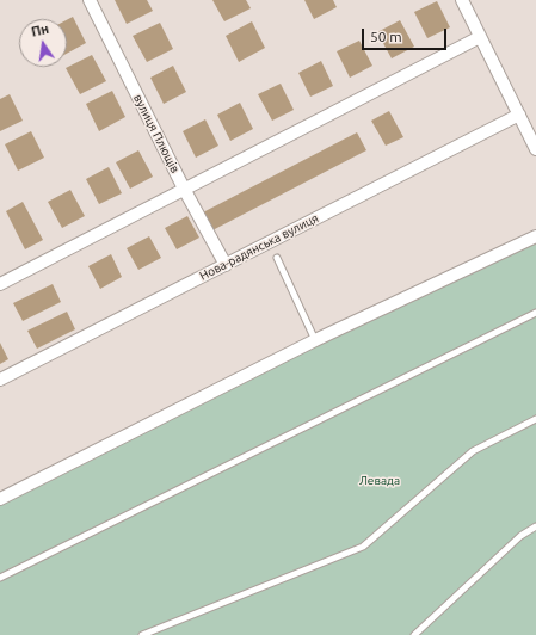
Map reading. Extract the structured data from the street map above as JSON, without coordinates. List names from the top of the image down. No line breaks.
{"streets":{"street":["вулиця Плющів","Нова-радянська вулиця"]},"crossings":[["вулиця Плющів","Нова-радянська вулиця"]],"parks":["Левада"],"scale_bar":"50 m","north":"top"}
